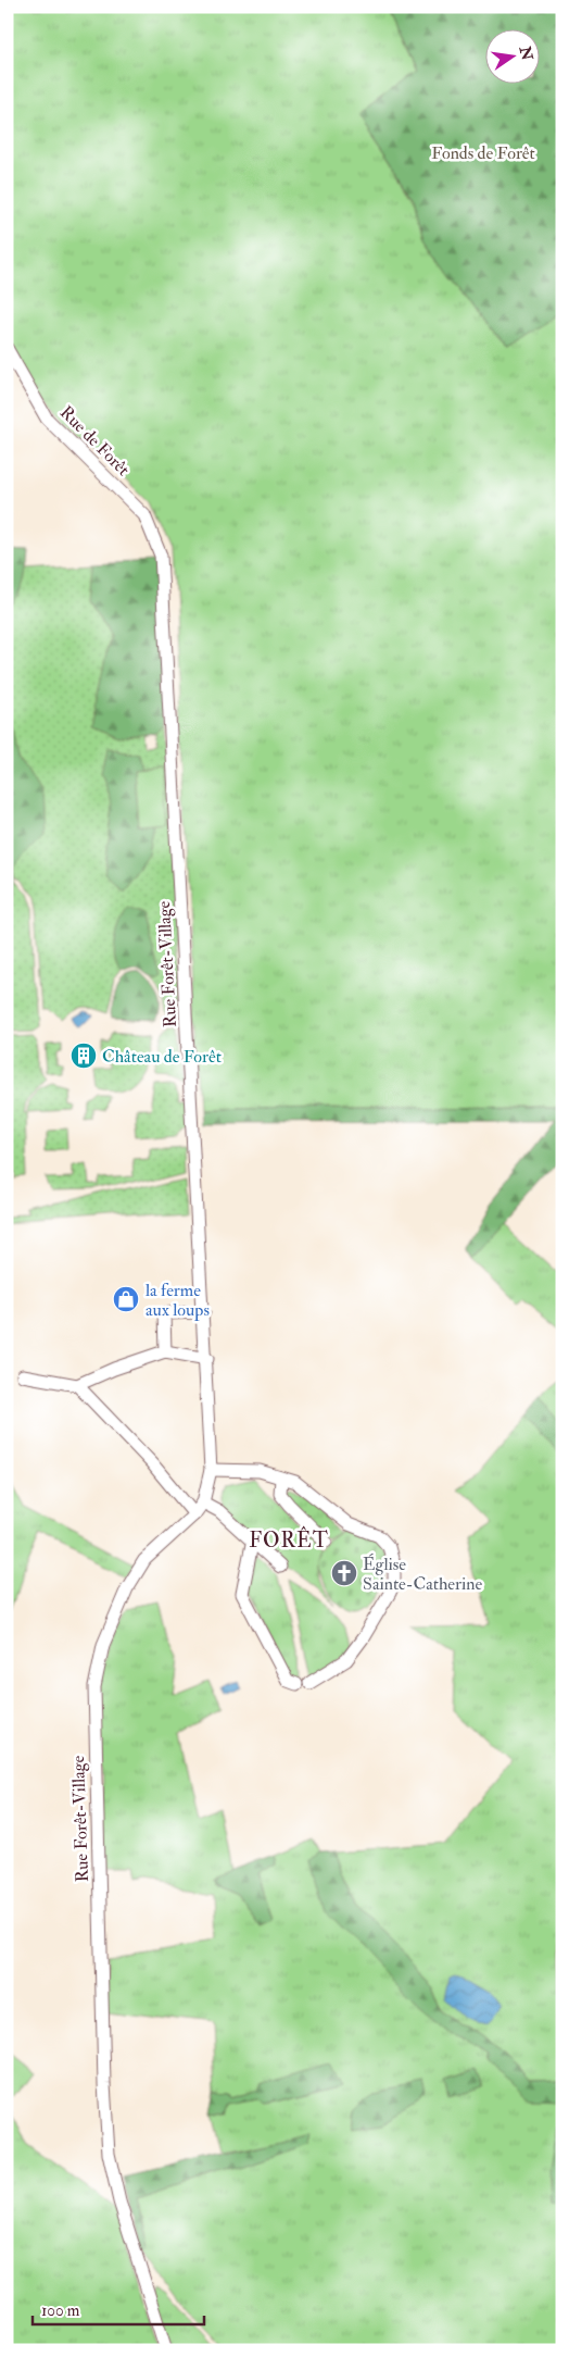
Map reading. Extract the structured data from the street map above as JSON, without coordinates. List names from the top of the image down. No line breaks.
{"streets":{"street":["Rue de Forêt","Rue Forêt-Village"]},"crossings":[["Rue de Forêt","Rue Forêt-Village"]],"districts":["FORÊT"],"parks":["Fonds de Forêt"],"places":{"building":["Château de Forêt"],"shop":["la ferme aux loups"],"church":["Église Sainte-Catherine"]},"scale_bar":"100 m","north":"right"}
